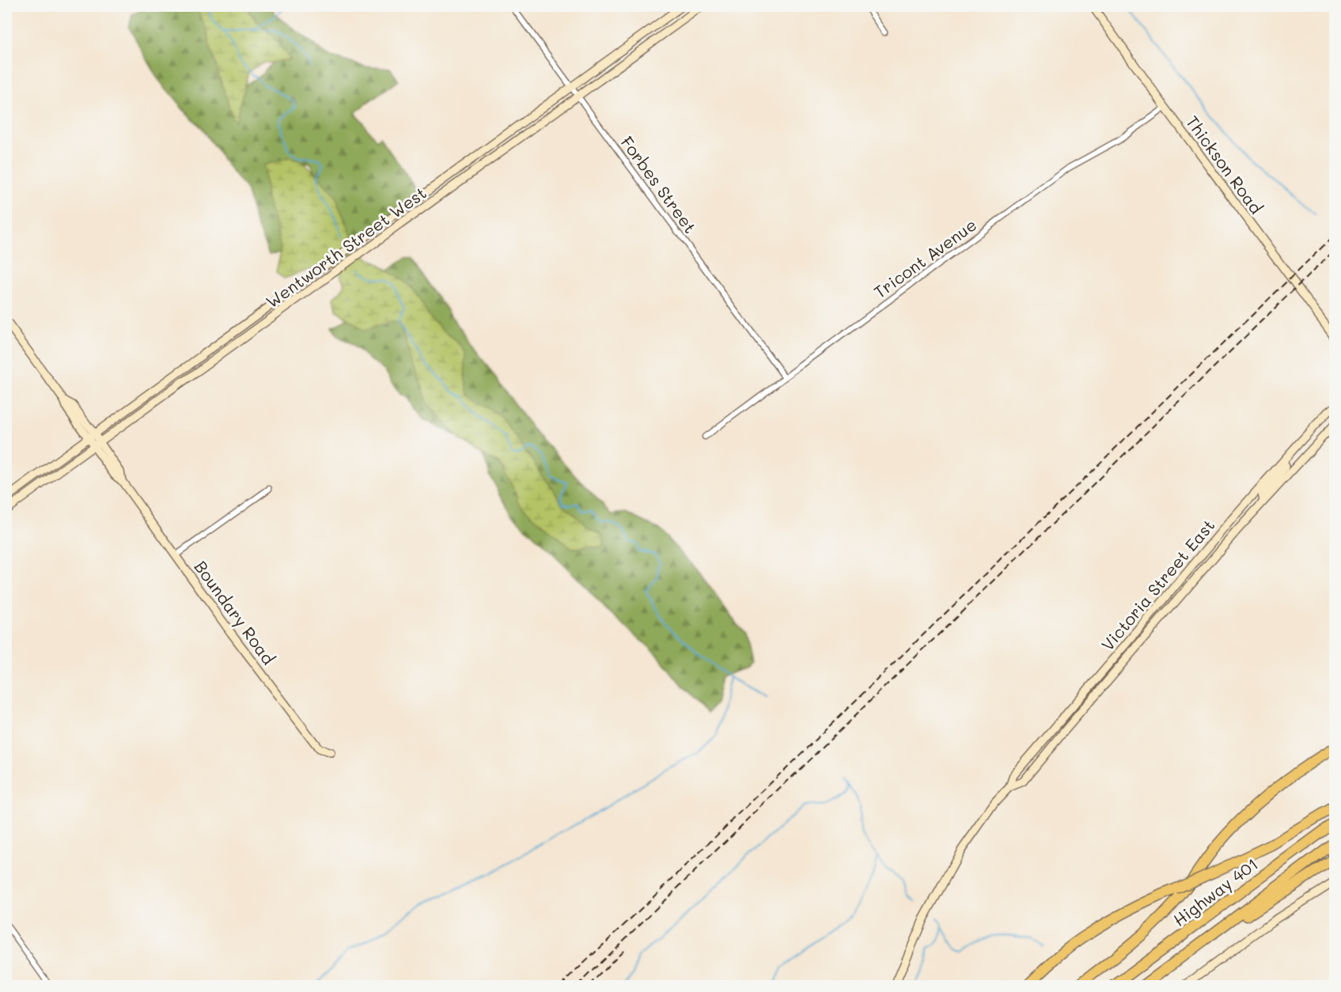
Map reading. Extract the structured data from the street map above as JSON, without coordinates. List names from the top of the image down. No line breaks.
{"streets":{"highway":["Highway 401"],"main road":["Thickson Road","Wentworth Street West","Victoria Street East","Boundary Road"],"street":["Forbes Street","Tricont Avenue"]},"crossings":[["Thickson Road","Tricont Avenue"],["Forbes Street","Wentworth Street West"],["Forbes Street","Tricont Avenue"],["Wentworth Street West","Boundary Road"]]}
